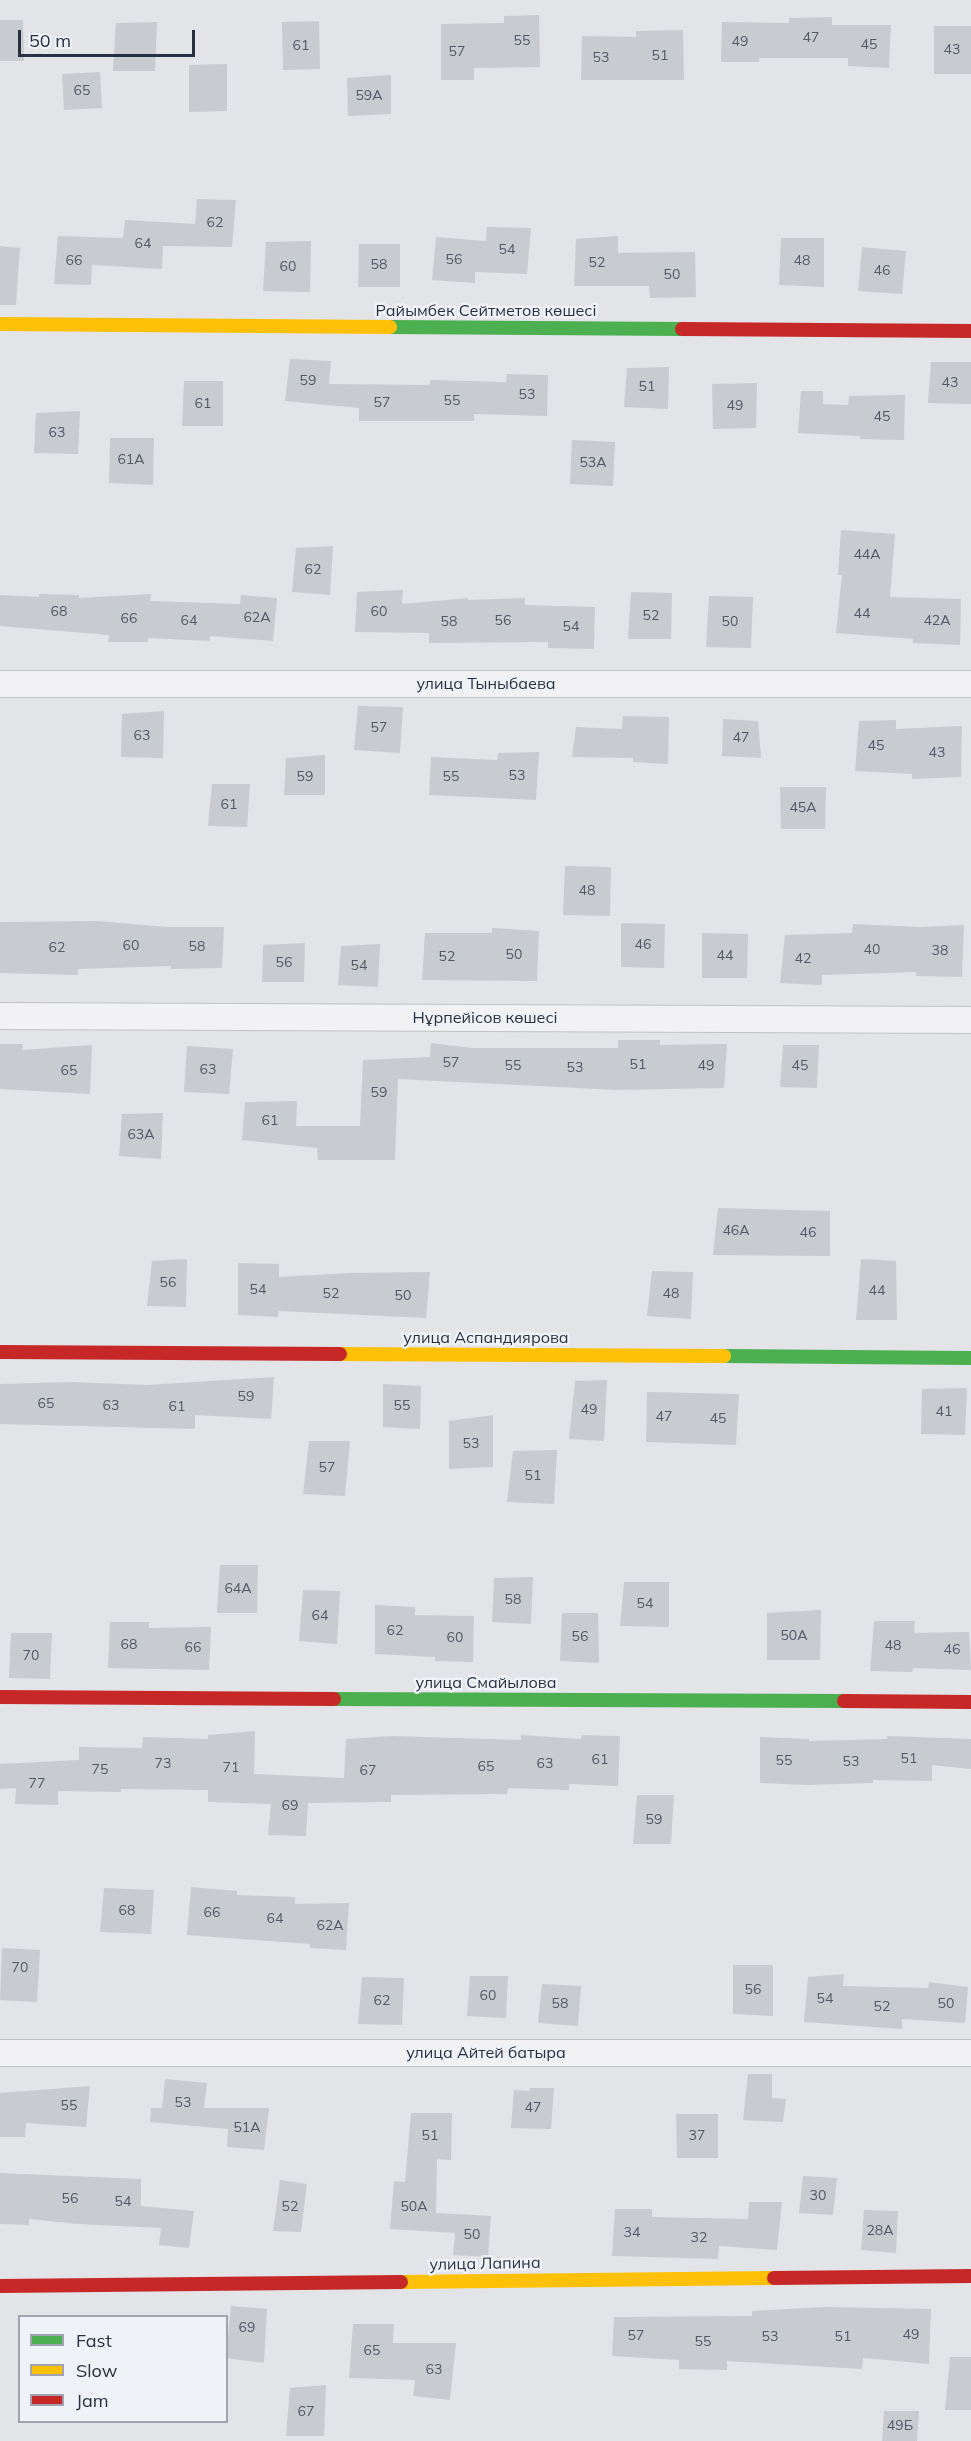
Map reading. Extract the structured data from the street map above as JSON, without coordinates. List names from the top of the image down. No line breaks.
{"streets":{"street":["Райымбек Сейтметов көшесі","улица Тыныбаева","Нұрпейісов көшесі","улица Аспандиярова","улица Смайылова","улица Айтей батыра","улица Лапина"]},"house_numbers":["47","55","49","45","61","43","57","51","53","65","59А","62","64","54","56","66","48","52","58","60","46","50","59","43","51","53","55","57","61","49","45","63","61А","53А","44А","62","68","60","44","52","62А","66","64","56","42А","58","50","54","57","63","47","45","43","53","59","55","61","45А","48","46","60","58","62","40","38","50","44","52","42","56","54","57","51","55","49","45","53","63","65","59","61","63А","46А","46","56","54","44","52","48","50","59","65","63","55","61","49","41","47","45","53","57","51","64А","58","54","64","62","50А","56","60","68","48","66","46","70","51","61","55","53","73","63","65","71","75","67","77","69","59","68","66","64","62А","70","56","60","54","62","58","50","52","53","55","47","51А","51","37","30","56","54","52","50А","28А","34","50","32","69","49","57","53","51","55","65","63","67","49Б"],"legend":["Fast","Slow","Jam"],"scale_bar":"50 m"}
